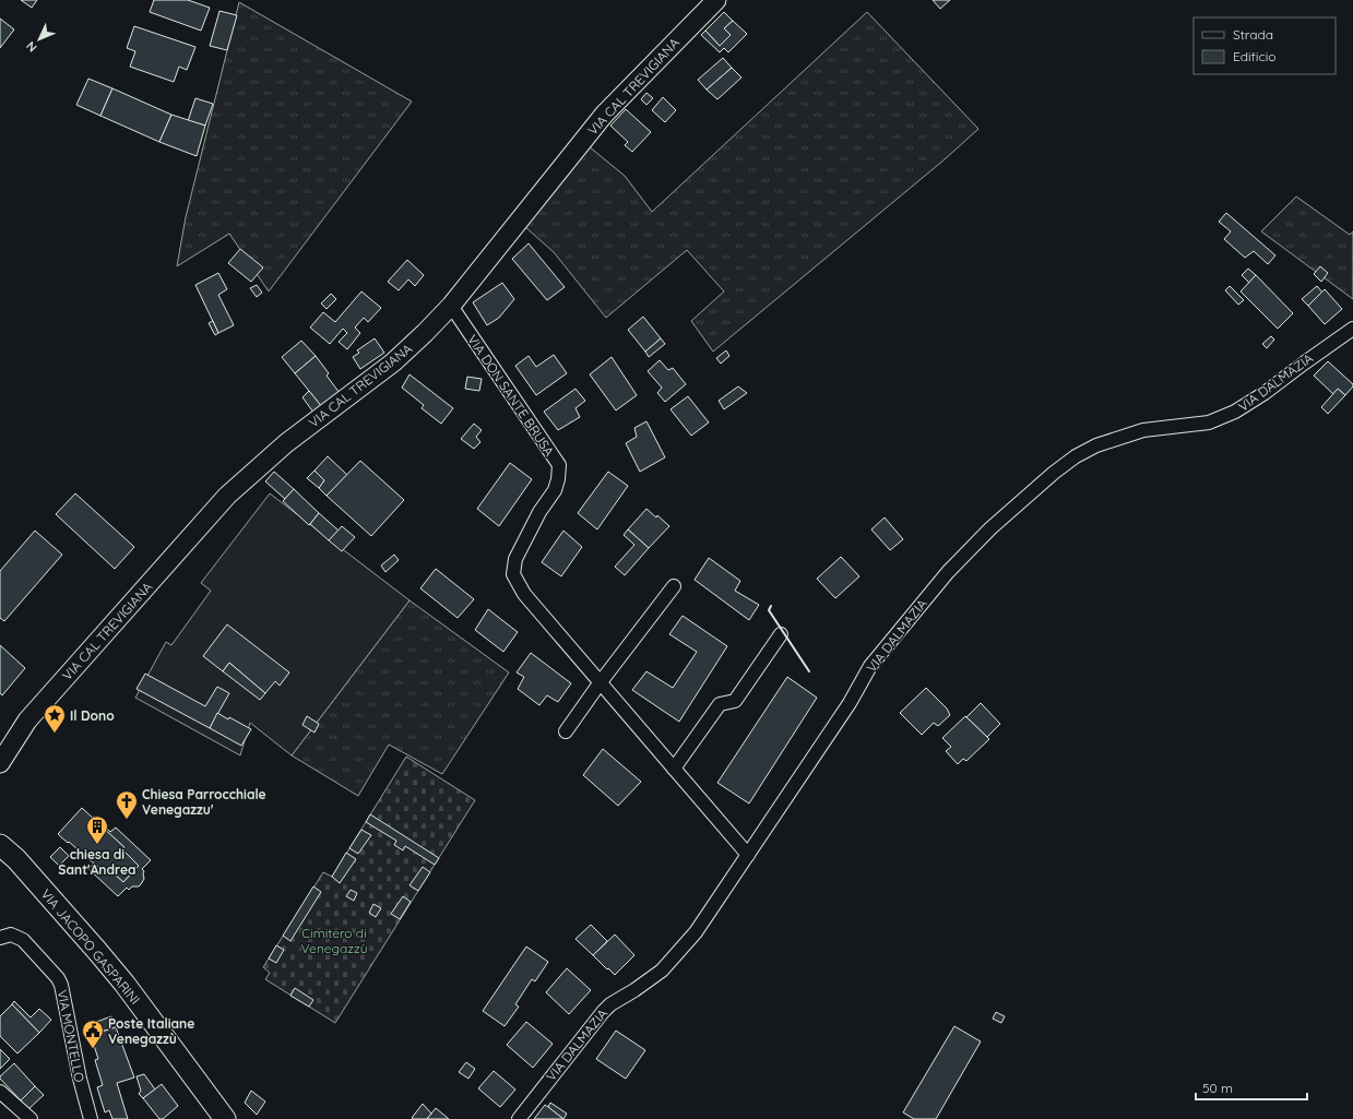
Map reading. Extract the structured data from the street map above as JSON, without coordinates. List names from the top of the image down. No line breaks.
{"streets":{"main road":["VIA JACOPO GASPARINI"],"street":["VIA CAL TREVIGIANA","VIA DALMAZIA","VIA DON SANTE BRUSA","VIA MONTELLO"]},"crossings":[["VIA CAL TREVIGIANA","VIA DON SANTE BRUSA"],["VIA DALMAZIA","VIA DON SANTE BRUSA"]],"parks":["Cimitero di Venegazzù"],"places":{"place":["Il Dono"],"church":["Chiesa Parrocchiale Venegazzu'"],"building":["chiesa di Sant'Andrea"],"public building":["Poste Italiane Venegazzù"]},"legend":["Strada","Edificio"],"scale_bar":"50 m","north":"bottom left"}
